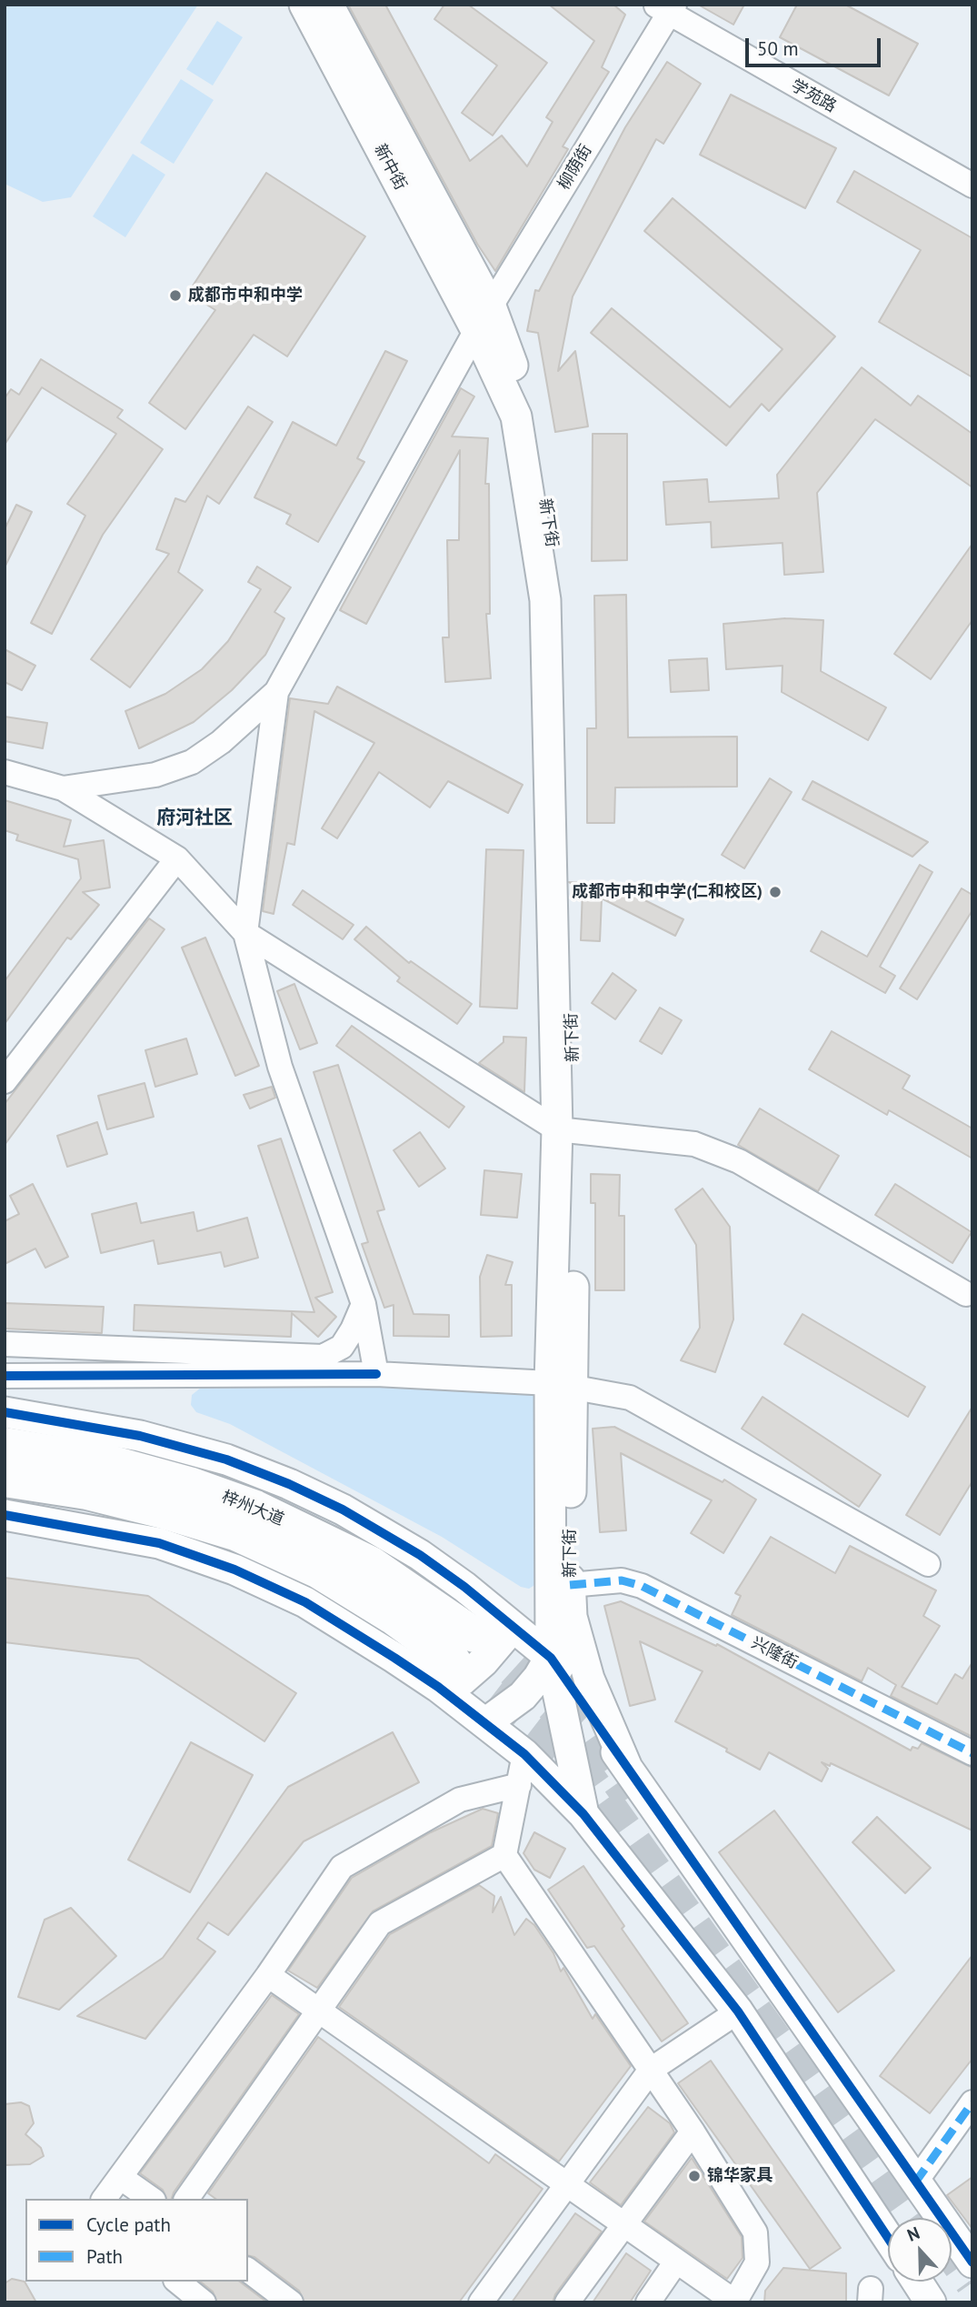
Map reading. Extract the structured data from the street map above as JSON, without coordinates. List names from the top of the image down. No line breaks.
{"streets":{"highway":["梓州大道"],"main road":["新中街","新下街"],"street":["学苑路","柳荫街","兴隆街"]},"crossings":[["学苑路","柳荫街"],["新中街","柳荫街"],["新中街","新下街"],["柳荫街","新下街"],["新下街","兴隆街"]],"districts":["府河社区"],"places":["成都市中和中学","成都市中和中学(仁和校区)","锦华家具"],"legend":["Cycle path","Path"],"scale_bar":"50 m","north":"top"}
